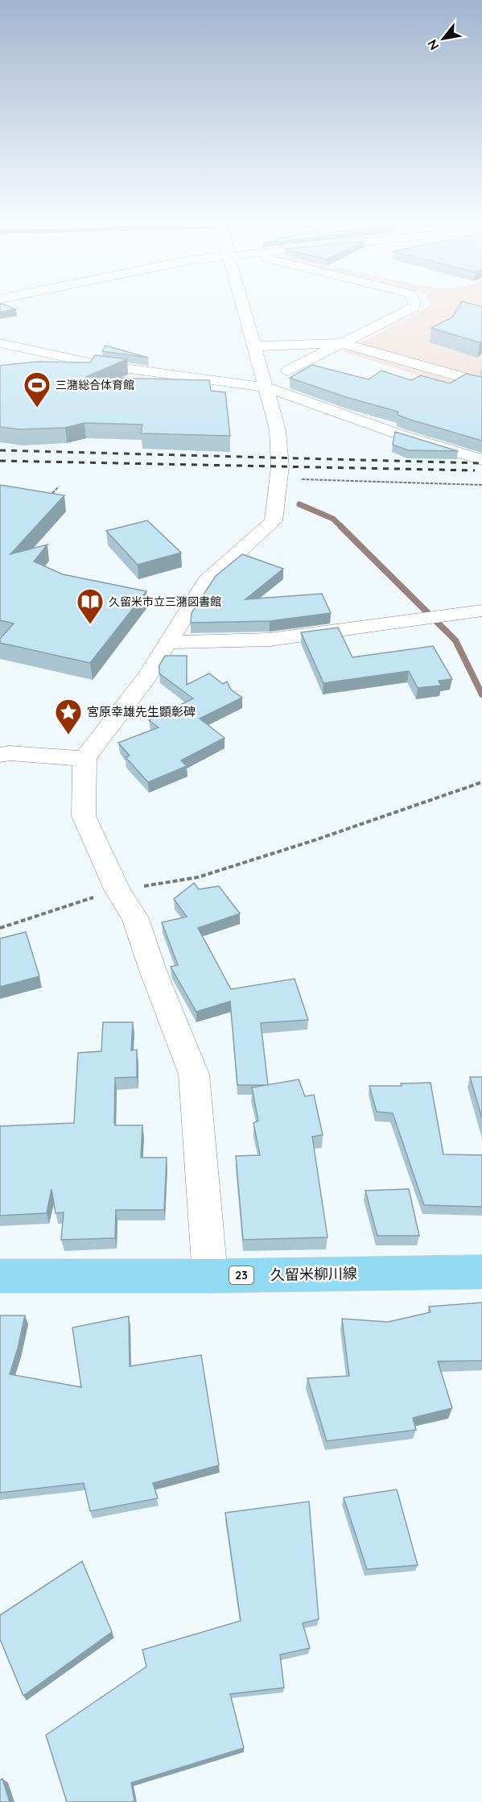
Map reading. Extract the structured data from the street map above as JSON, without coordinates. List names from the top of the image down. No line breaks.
{"streets":{"main road":["久留米柳川線","23"]},"places":{"sports":["三潴総合体育館"],"library":["久留米市立三潴図書館"],"place":["宮原幸雄先生顕彰碑"]},"north":"bottom left"}
